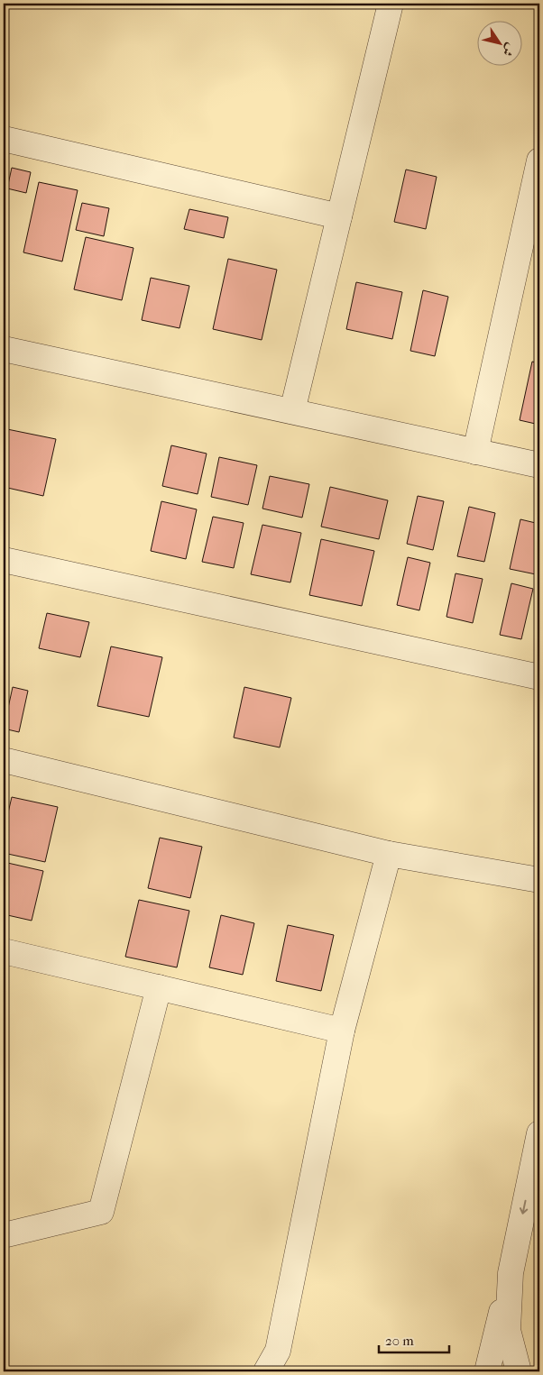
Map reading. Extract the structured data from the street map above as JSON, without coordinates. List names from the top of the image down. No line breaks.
{"scale_bar":"20 m","north":"bottom right"}
